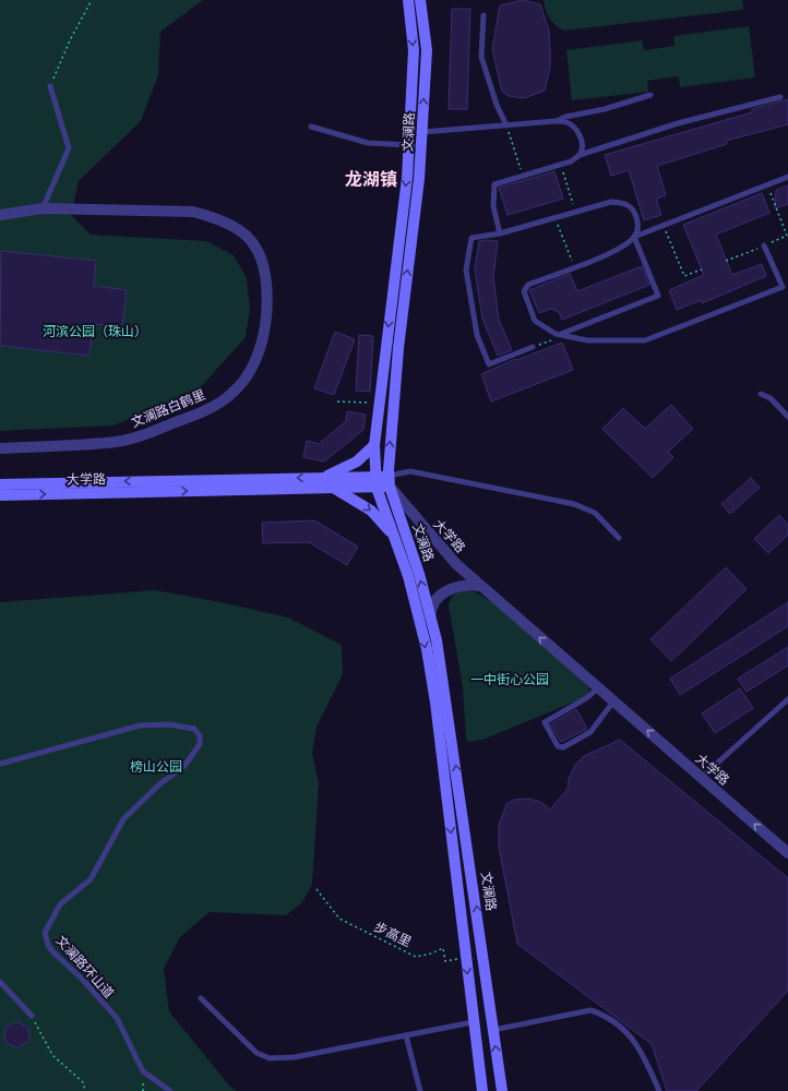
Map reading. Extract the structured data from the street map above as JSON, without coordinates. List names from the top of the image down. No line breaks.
{"streets":{"main road":["文澜路","大学路"],"street":["文澜路白鹤里"],"lane":["文澜路环山道"],"path":["步高里"]},"crossings":[["文澜路","大学路"],["文澜路","步高里"]],"districts":["龙湖镇"],"parks":["河滨公园（珠山）","一中街心公园","榜山公园"]}
